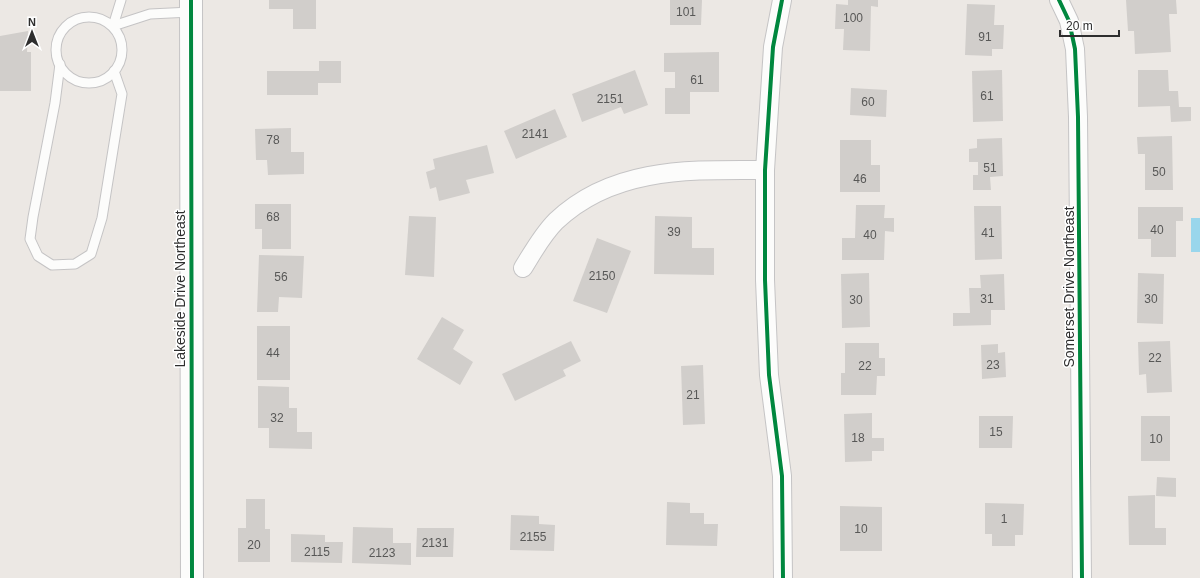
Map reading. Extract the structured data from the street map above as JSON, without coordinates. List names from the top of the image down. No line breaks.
{"streets":{"street":["Somerset Drive Northeast","Lakeside Drive Northeast"]},"house_numbers":["101","100","91","61","61","2151","60","2141","78","51","50","46","68","40","39","41","40","2150","56","31","30","30","44","22","23","22","21","32","15","18","10","1","10","2155","2131","20","2115","2123"],"scale_bar":"20 m","north":"top"}
